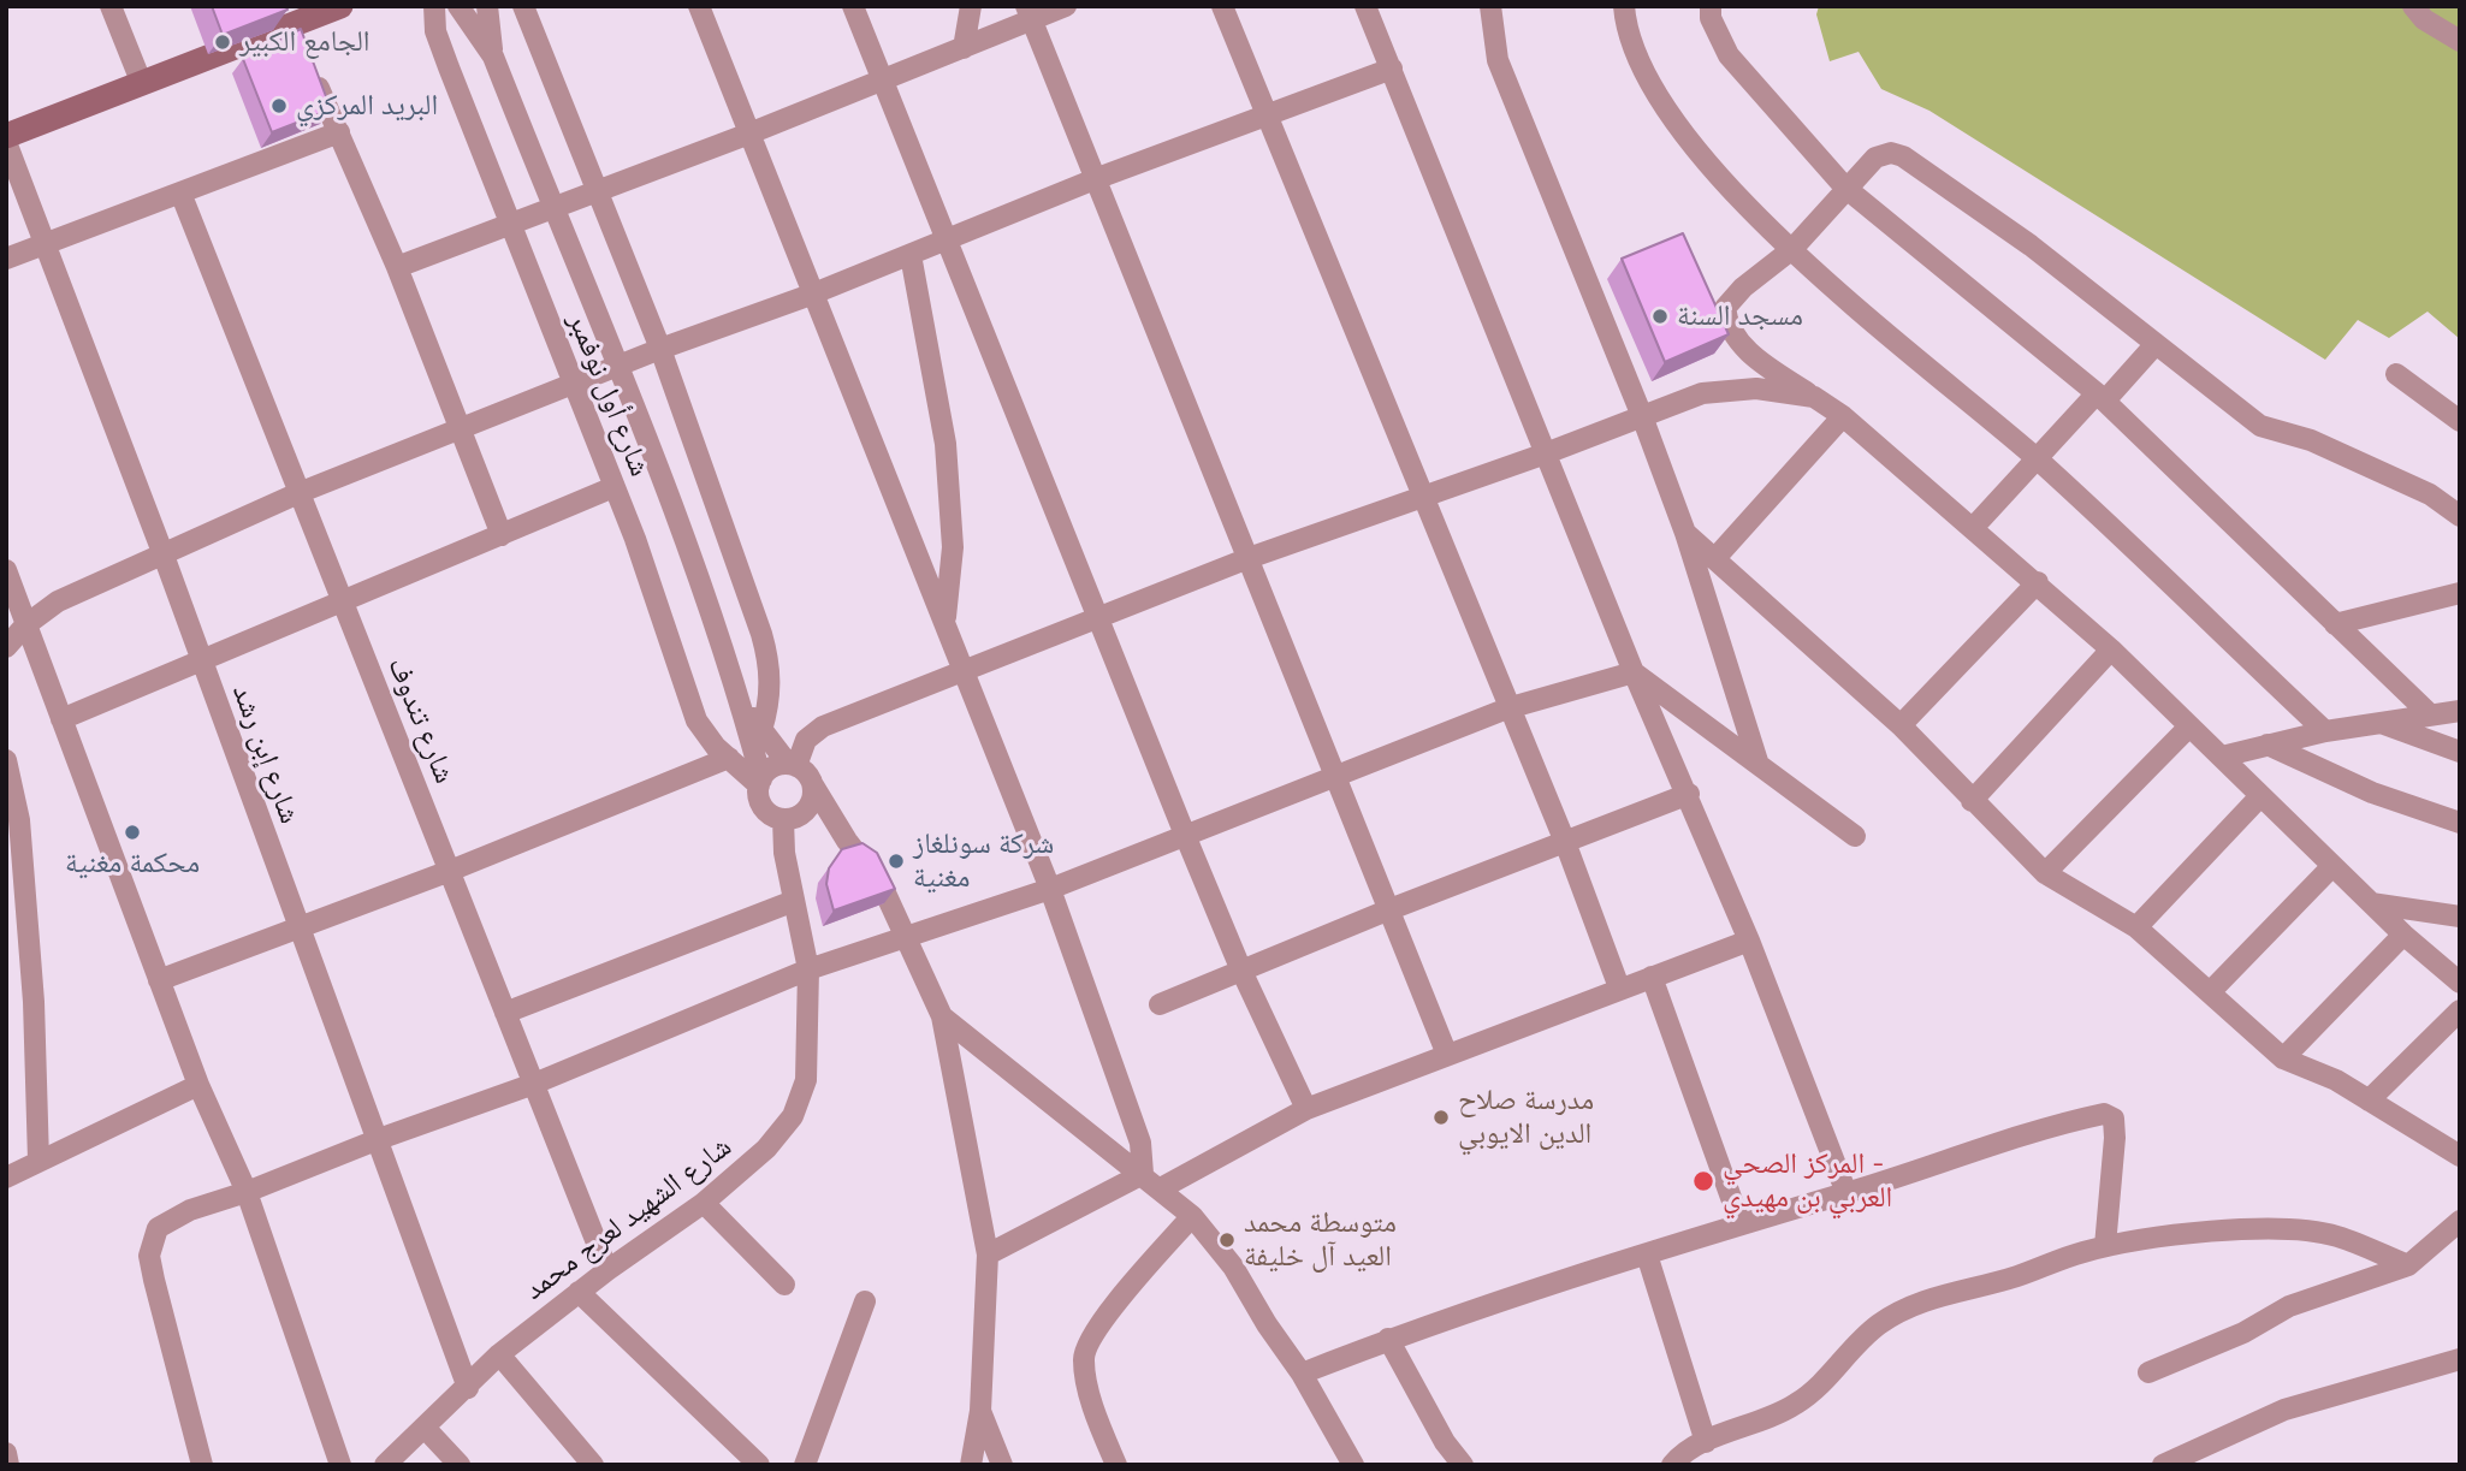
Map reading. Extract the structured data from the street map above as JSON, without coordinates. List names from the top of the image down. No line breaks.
{"streets":{"street":["شارع أول نوفمبر","شارع تندوف","شارع إبن رشد","شارع الشهيد لعرج محمد"]},"crossings":[["شارع أول نوفمبر","شارع الشهيد لعرج محمد"],["شارع تندوف","شارع الشهيد لعرج محمد"],["شارع إبن رشد","شارع الشهيد لعرج محمد"]],"places":["الجامع الكبير","البريد المركزي","مسجد السنة","محكمة مغنية","شركة سونلغاز مغنية","مدرسة صلاح الدين الايوبي","المركز الصحي - العربي بن مهيدي","متوسطة محمد العيد آل خليفة"]}
